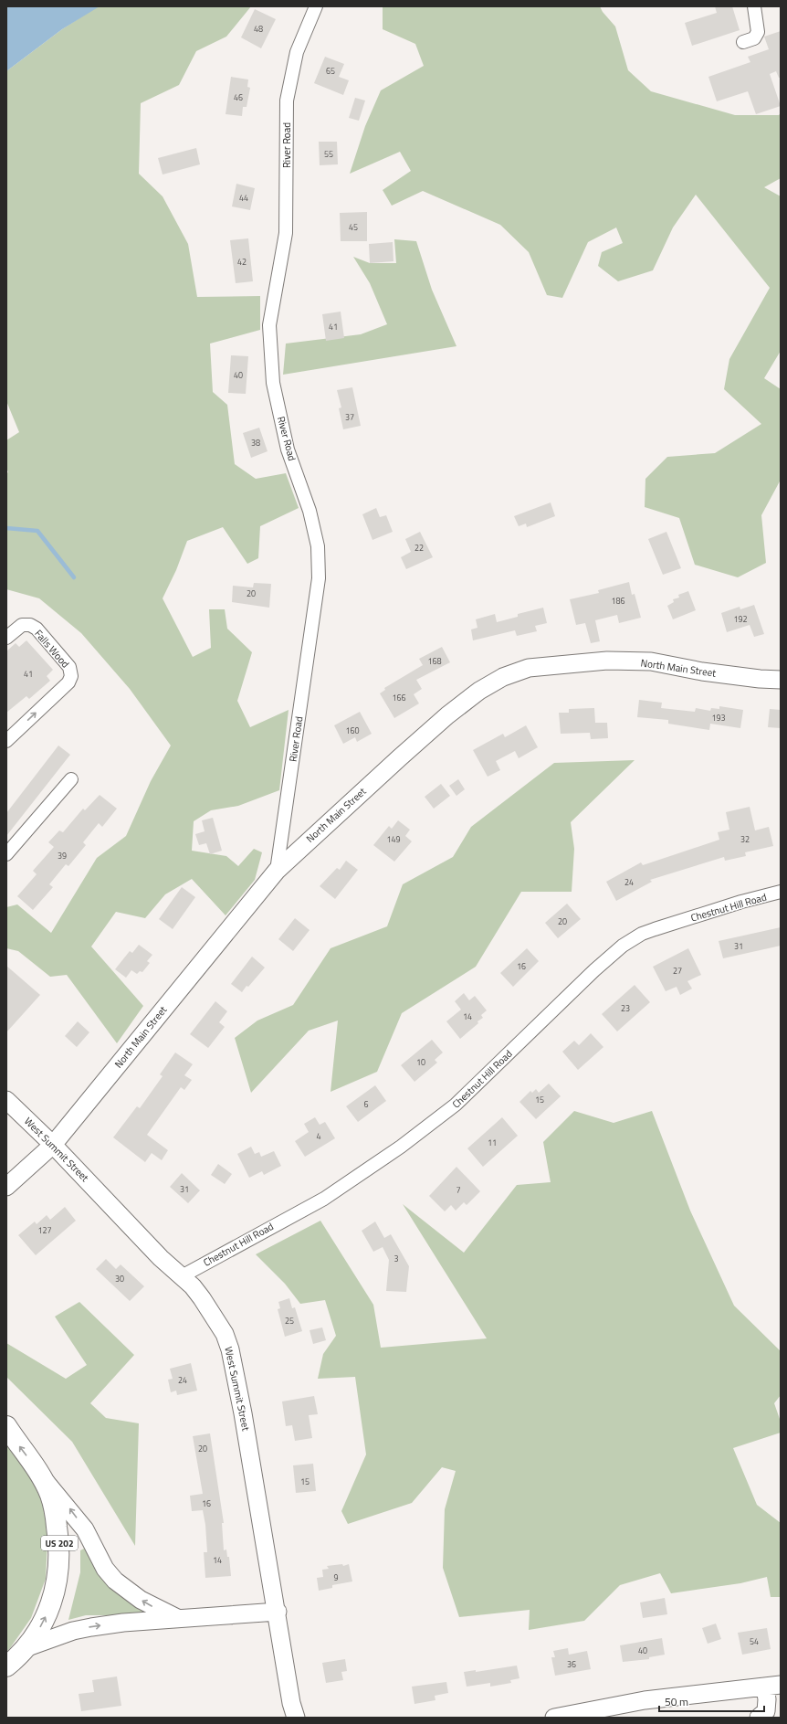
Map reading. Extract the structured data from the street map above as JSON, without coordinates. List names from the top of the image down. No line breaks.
{"streets":{"main road":["US 202"],"street":["River Road","Falls Wood","North Main Street","Chestnut Hill Road","West Summit Street"]},"crossings":[["River Road","North Main Street"],["North Main Street","West Summit Street"],["Chestnut Hill Road","West Summit Street"]],"house_numbers":["48","65","46","55","44","45","42","41","40","37","38","22","20","186","192","168","41","166","193","160","149","32","39","24","20","31","16","27","23","14","10","15","6","4","11","31","7","127","3","30","25","24","20","15","16","14","9","54","40","36"],"scale_bar":"50 m"}
